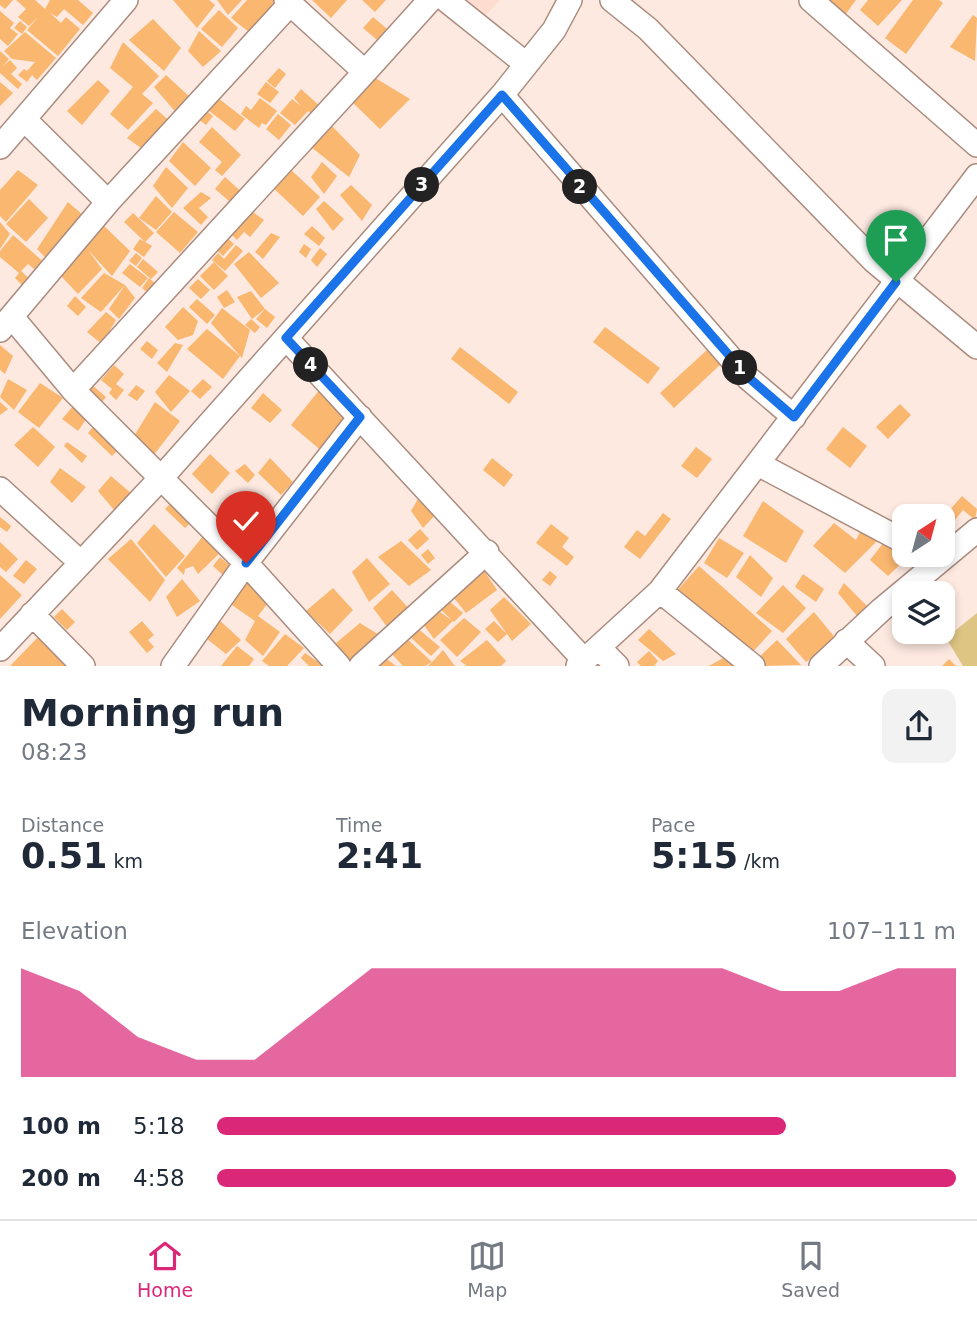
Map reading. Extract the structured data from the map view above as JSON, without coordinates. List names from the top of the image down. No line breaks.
{"north":"top right","page":{"pins":["3","2","4","1"],"heading":["Morning run","08:23"],"stats":[["Distance","0.51 km"],["Time","2:41"],["Pace","5:15 /km"]],"chart":["Elevation","107–111 m"],"list":[{"name":"100 m","note":"5:18"},{"name":"200 m","note":"4:58"}],"tabs":["Home","Map","Saved"]}}
